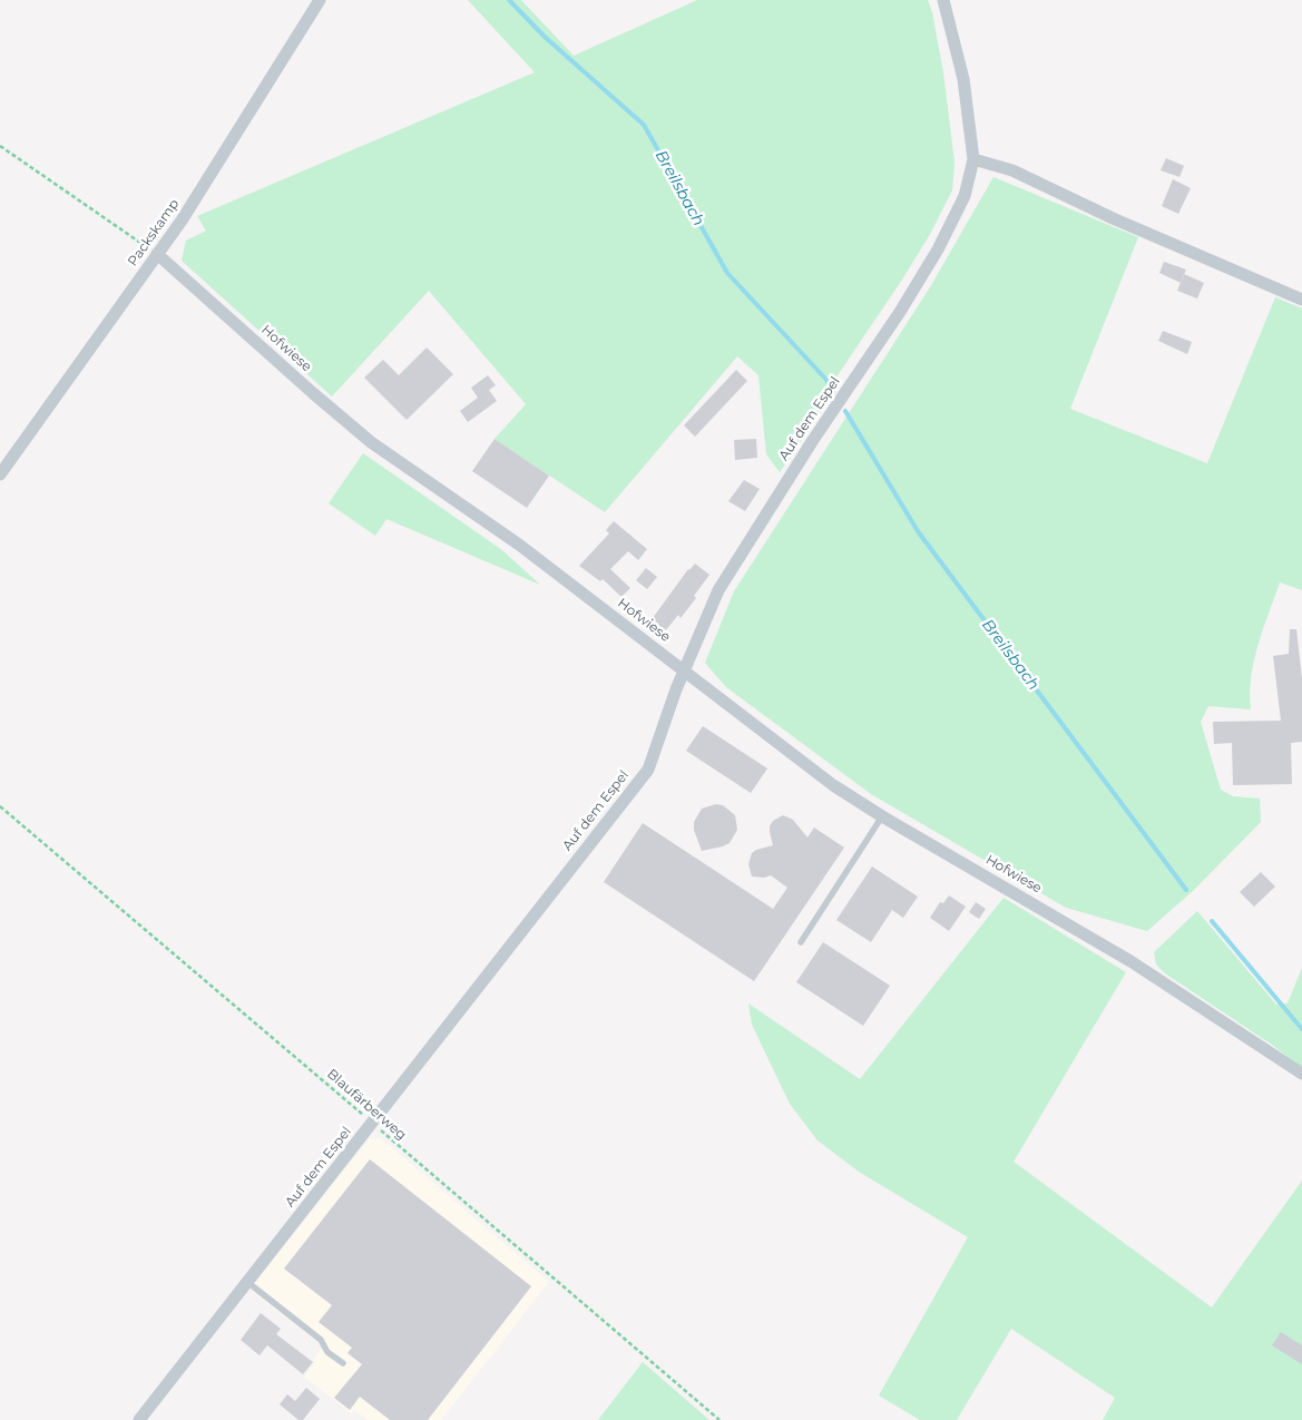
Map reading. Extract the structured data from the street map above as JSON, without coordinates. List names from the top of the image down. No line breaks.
{"streets":{"street":["Packskamp","Hofwiese","Auf dem Espel"],"path":["Blaufärberweg"]},"crossings":[["Packskamp","Hofwiese"],["Hofwiese","Auf dem Espel"],["Auf dem Espel","Blaufärberweg"]],"water":["Breilsbach"]}
